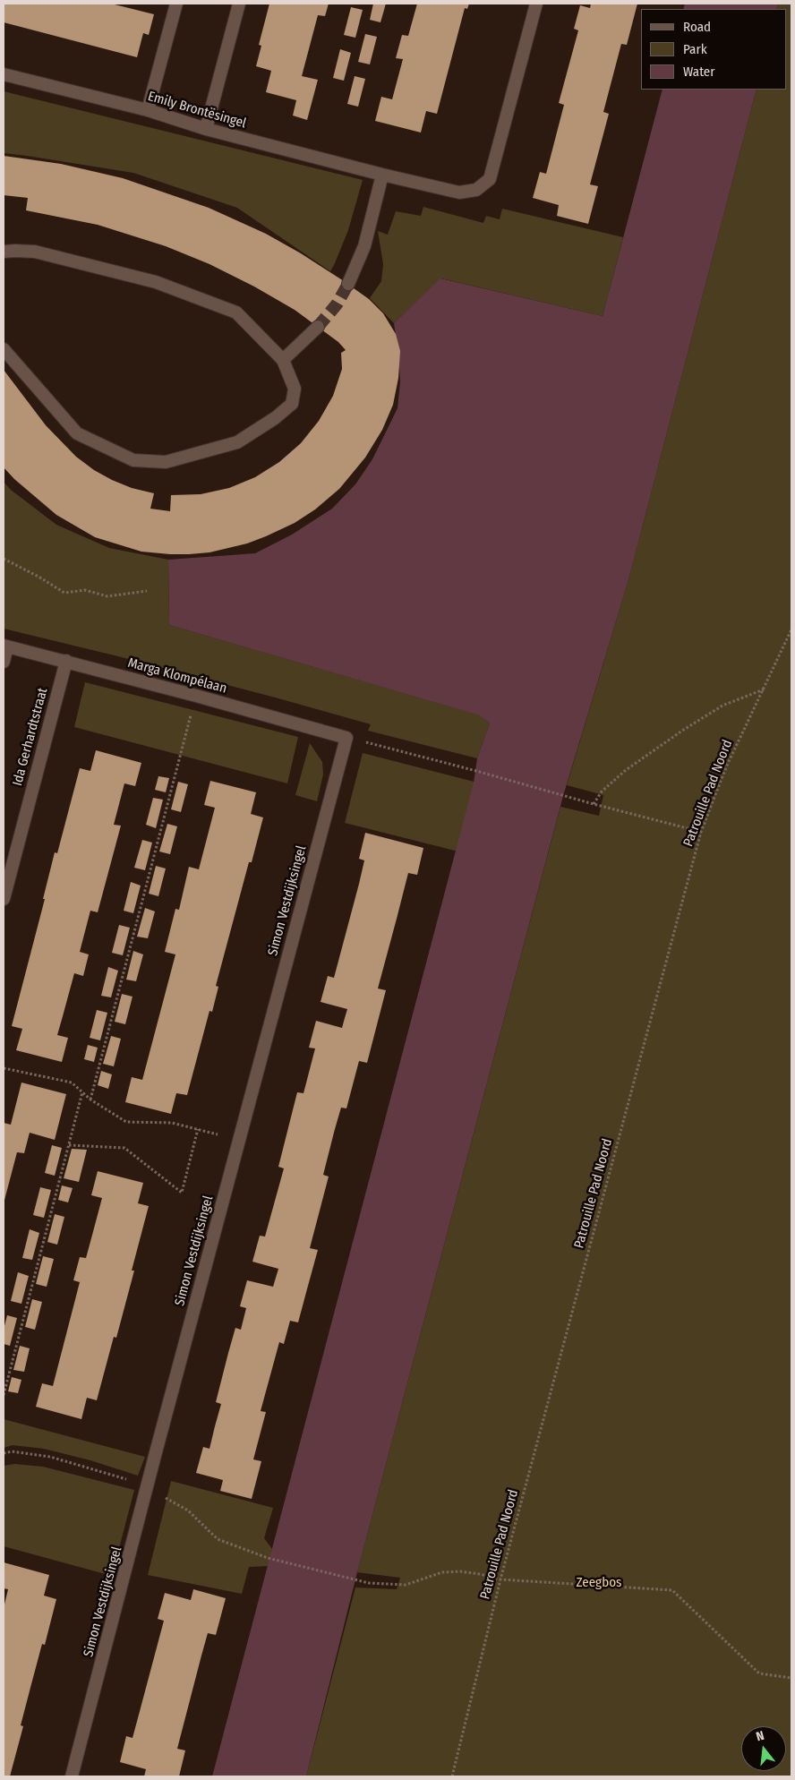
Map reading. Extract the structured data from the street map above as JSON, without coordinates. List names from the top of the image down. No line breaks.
{"streets":{"street":["Emily Brontësingel","Marga Klompélaan","Ida Gerhardtstraat","Simon Vestdijksingel"],"path":["Patrouille Pad Noord"]},"crossings":[["Marga Klompélaan","Ida Gerhardtstraat"],["Marga Klompélaan","Simon Vestdijksingel"]],"parks":["Zeegbos"],"legend":["Road","Park","Water"],"north":"top"}
